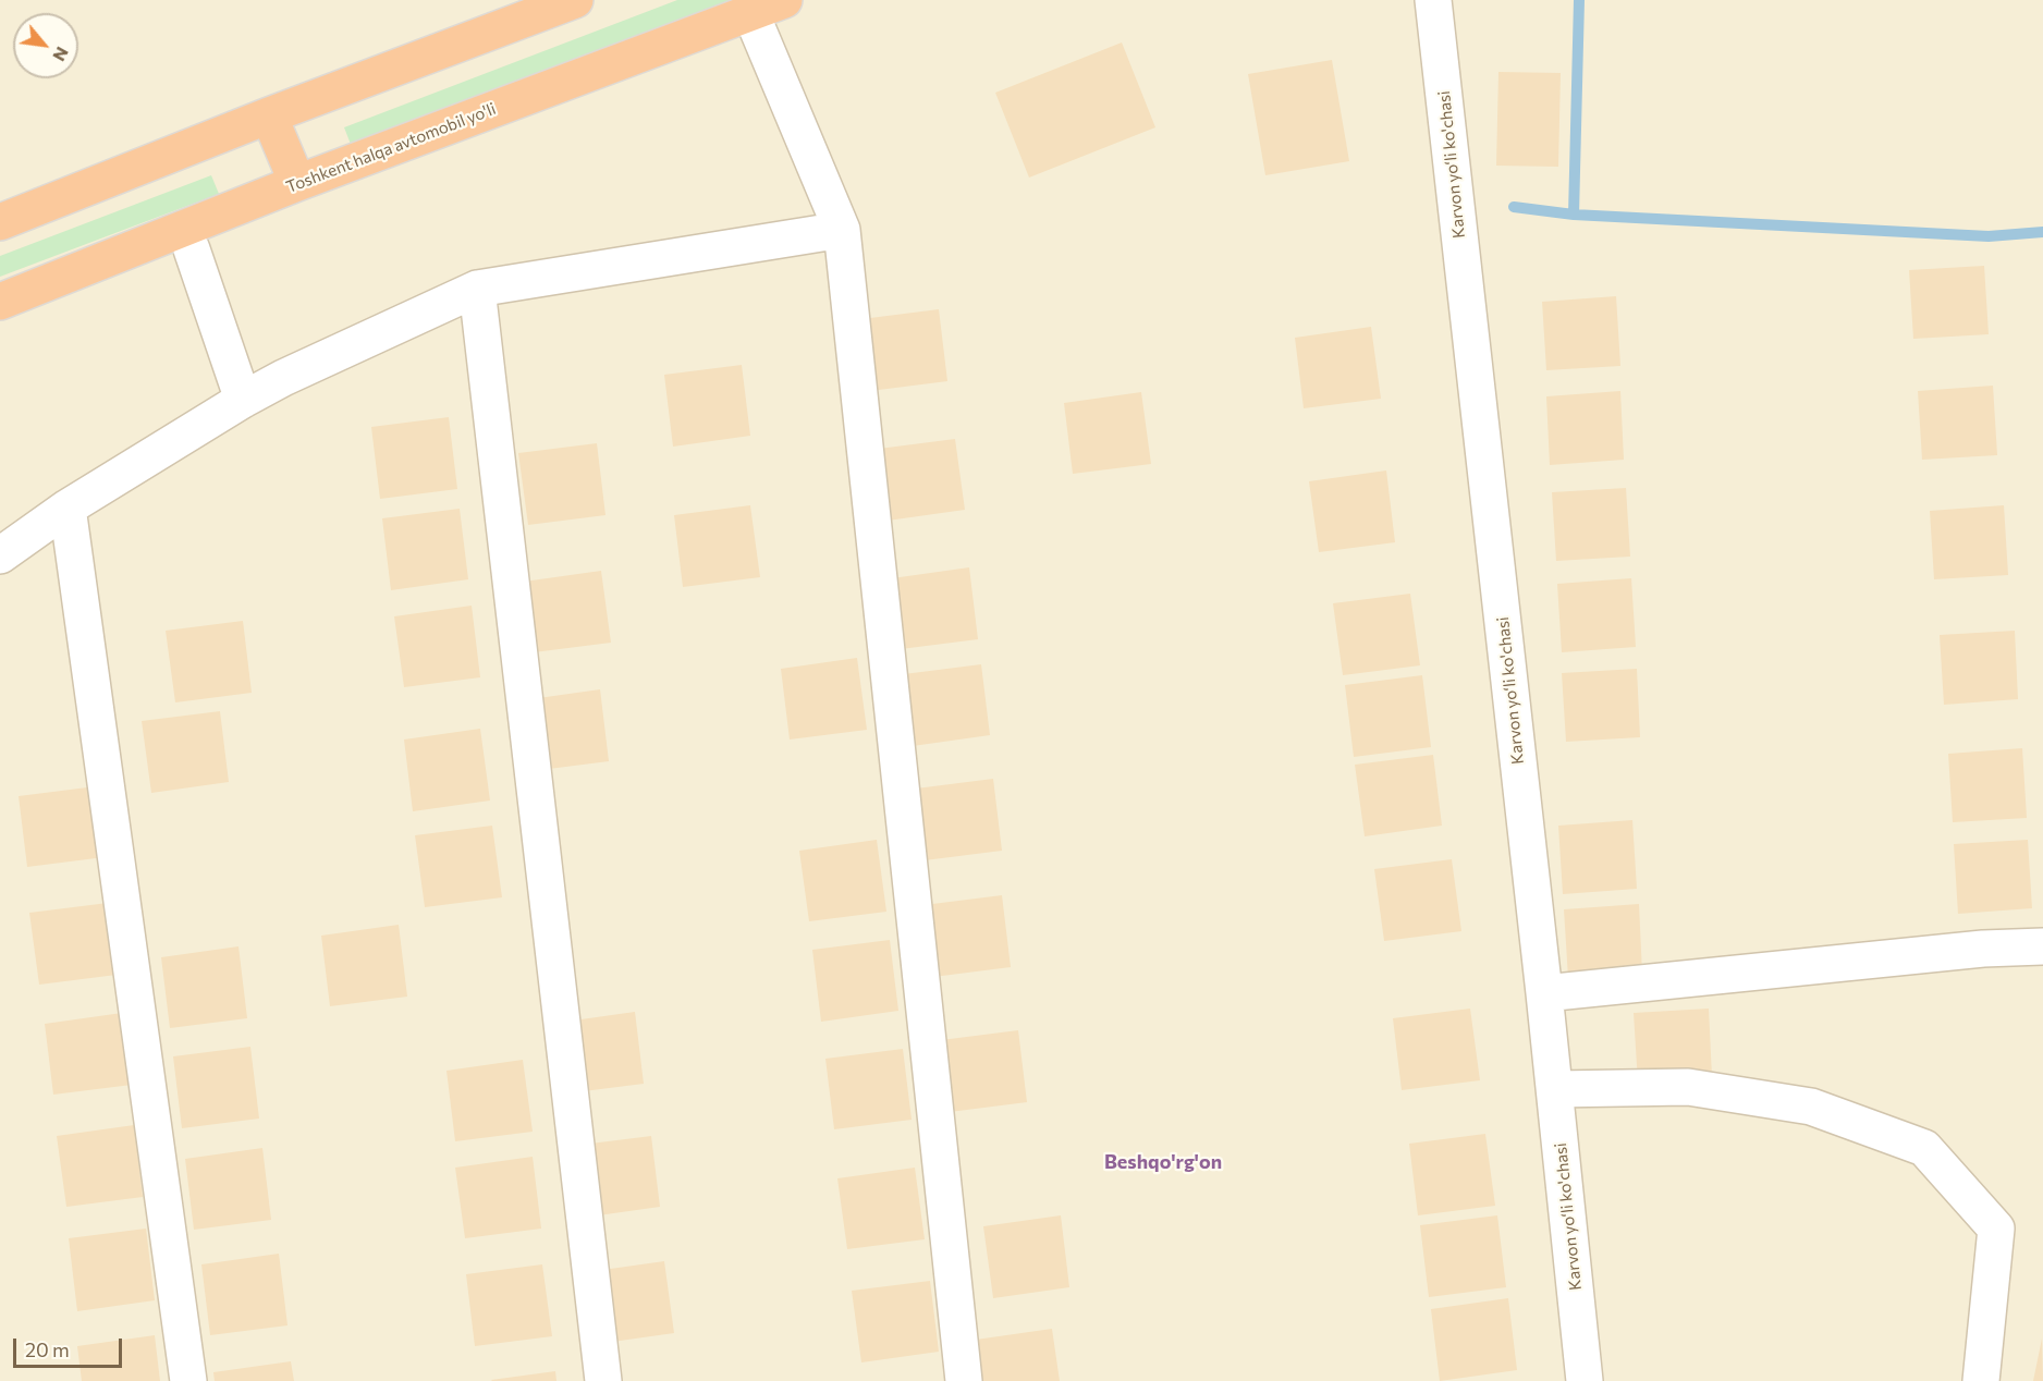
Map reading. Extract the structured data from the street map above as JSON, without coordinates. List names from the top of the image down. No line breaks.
{"streets":{"highway":["Toshkent halqa avtomobil yo'li"],"street":["Karvon yo‘li ko'chasi"]},"districts":["Beshqo'rg'on"],"scale_bar":"20 m","north":"bottom right"}
